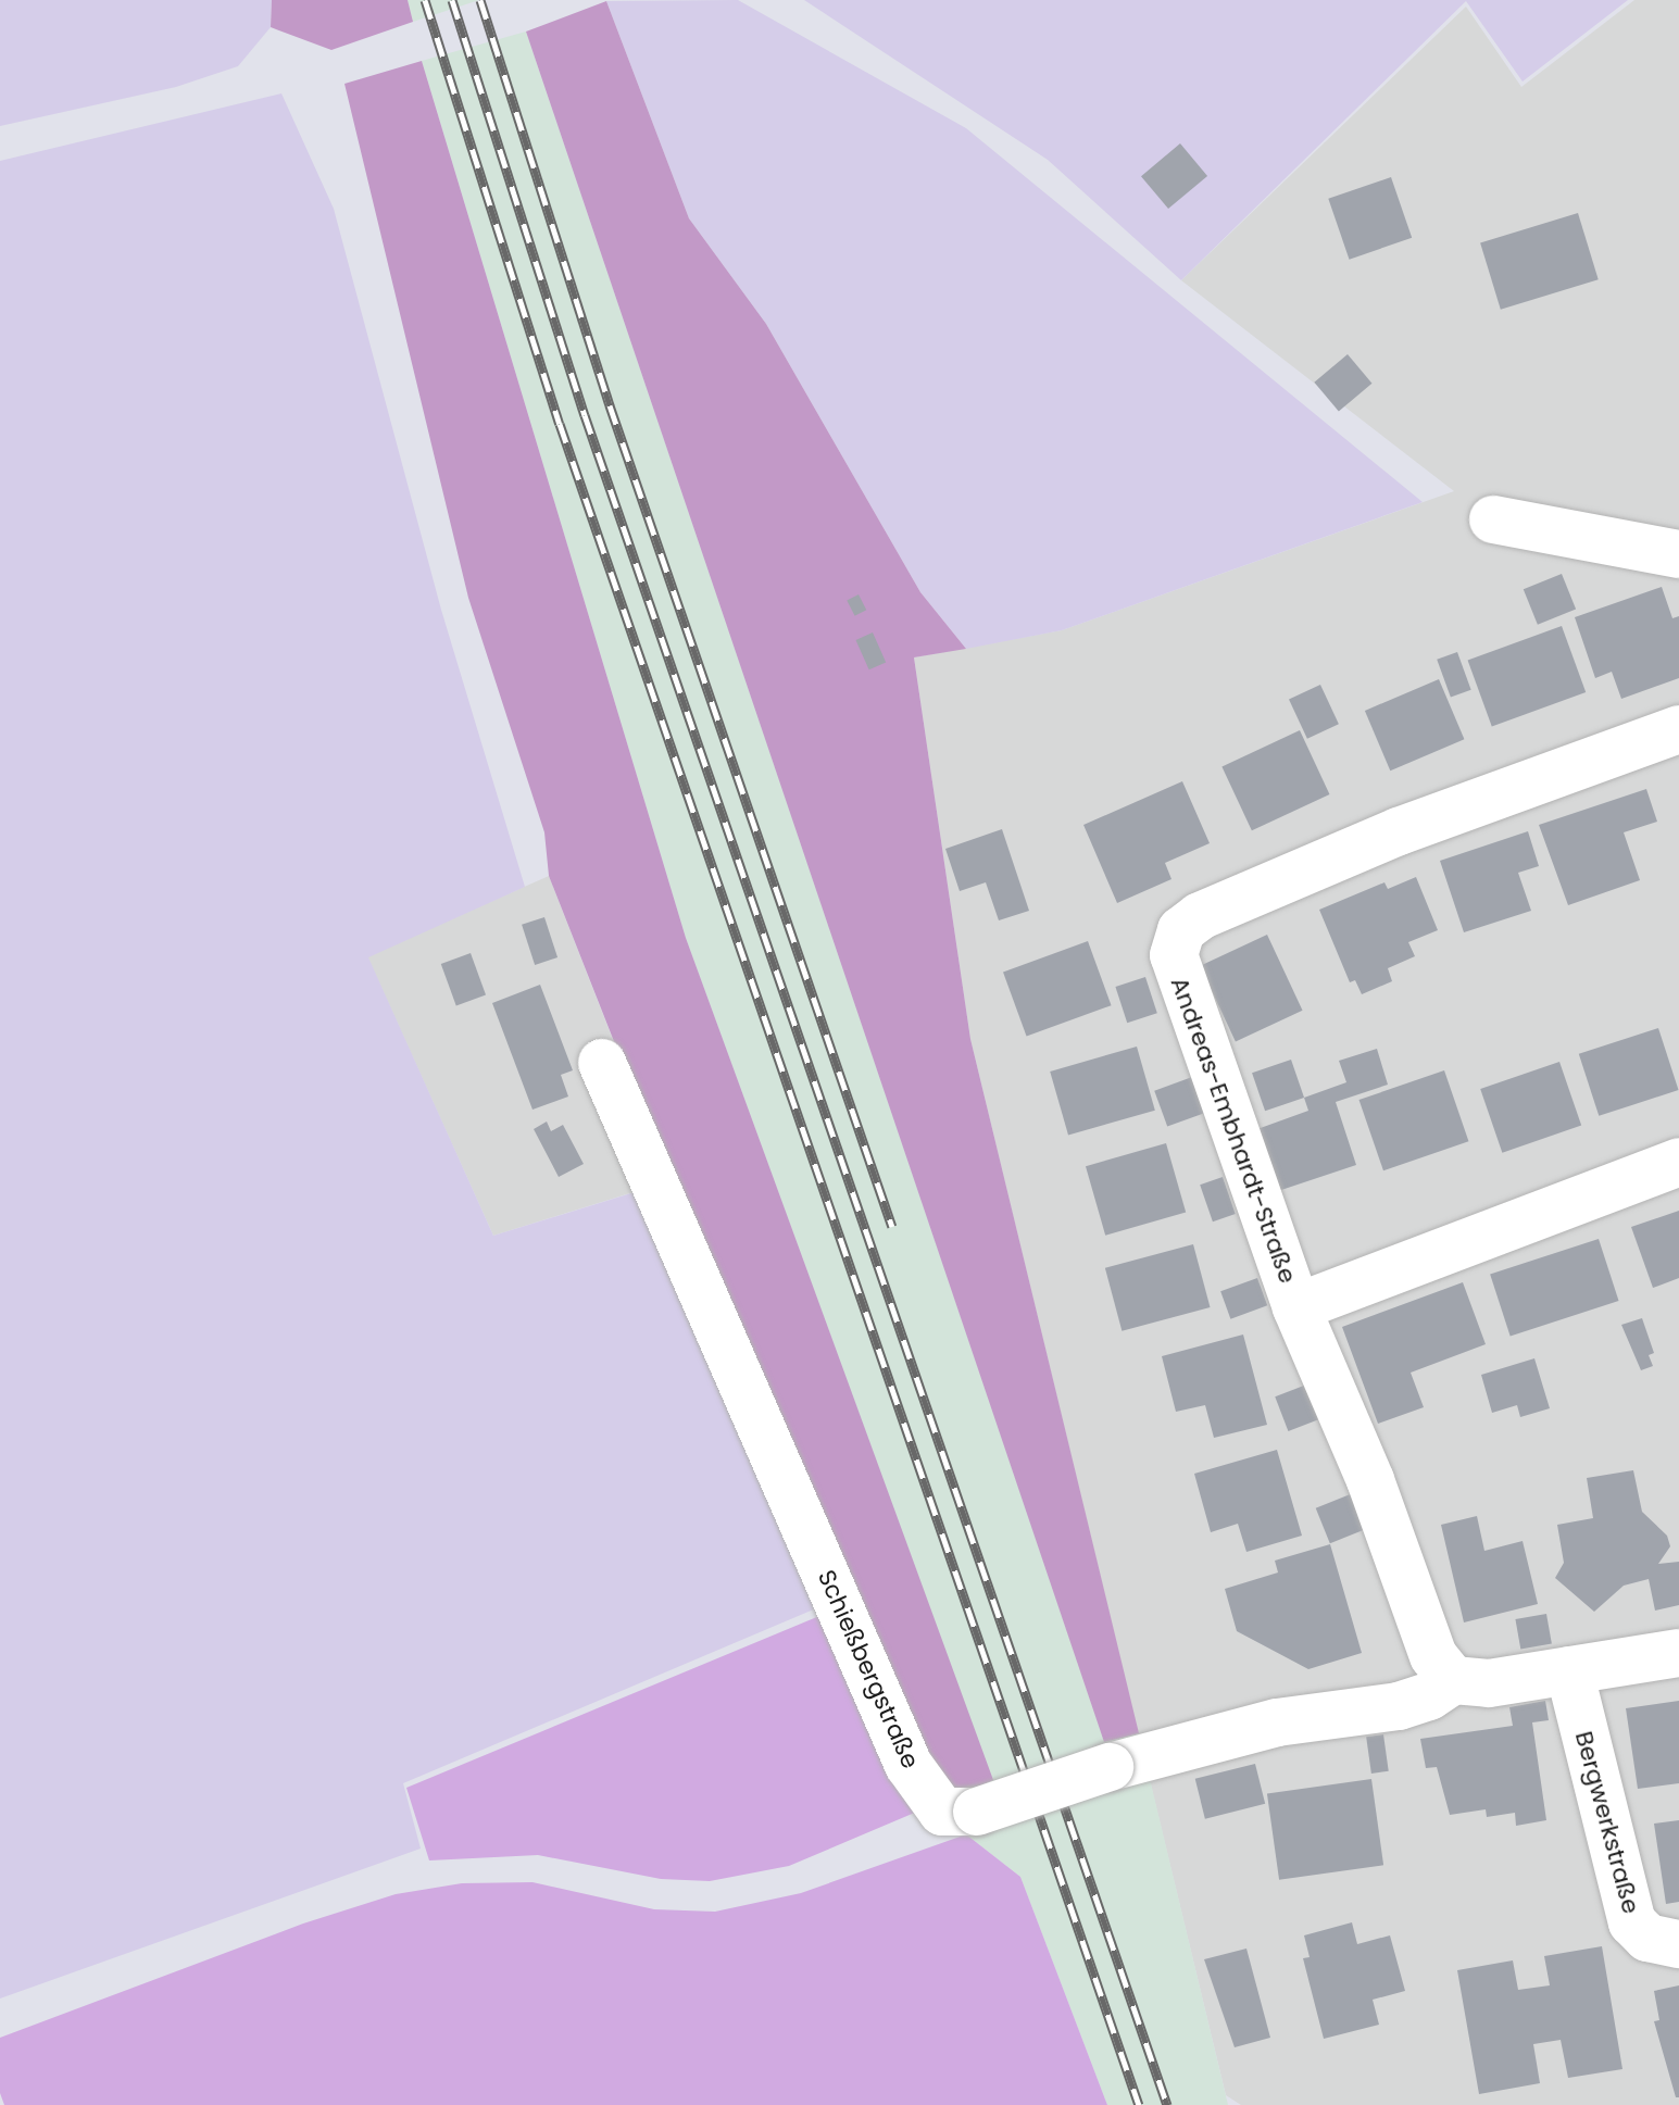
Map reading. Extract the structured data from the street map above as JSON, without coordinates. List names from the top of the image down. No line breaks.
{"streets":{"street":["Andreas-Embhardt-Straße","Schießbergstraße","Bergwerkstraße"]},"crossings":[["Andreas-Embhardt-Straße","Schießbergstraße"]]}
